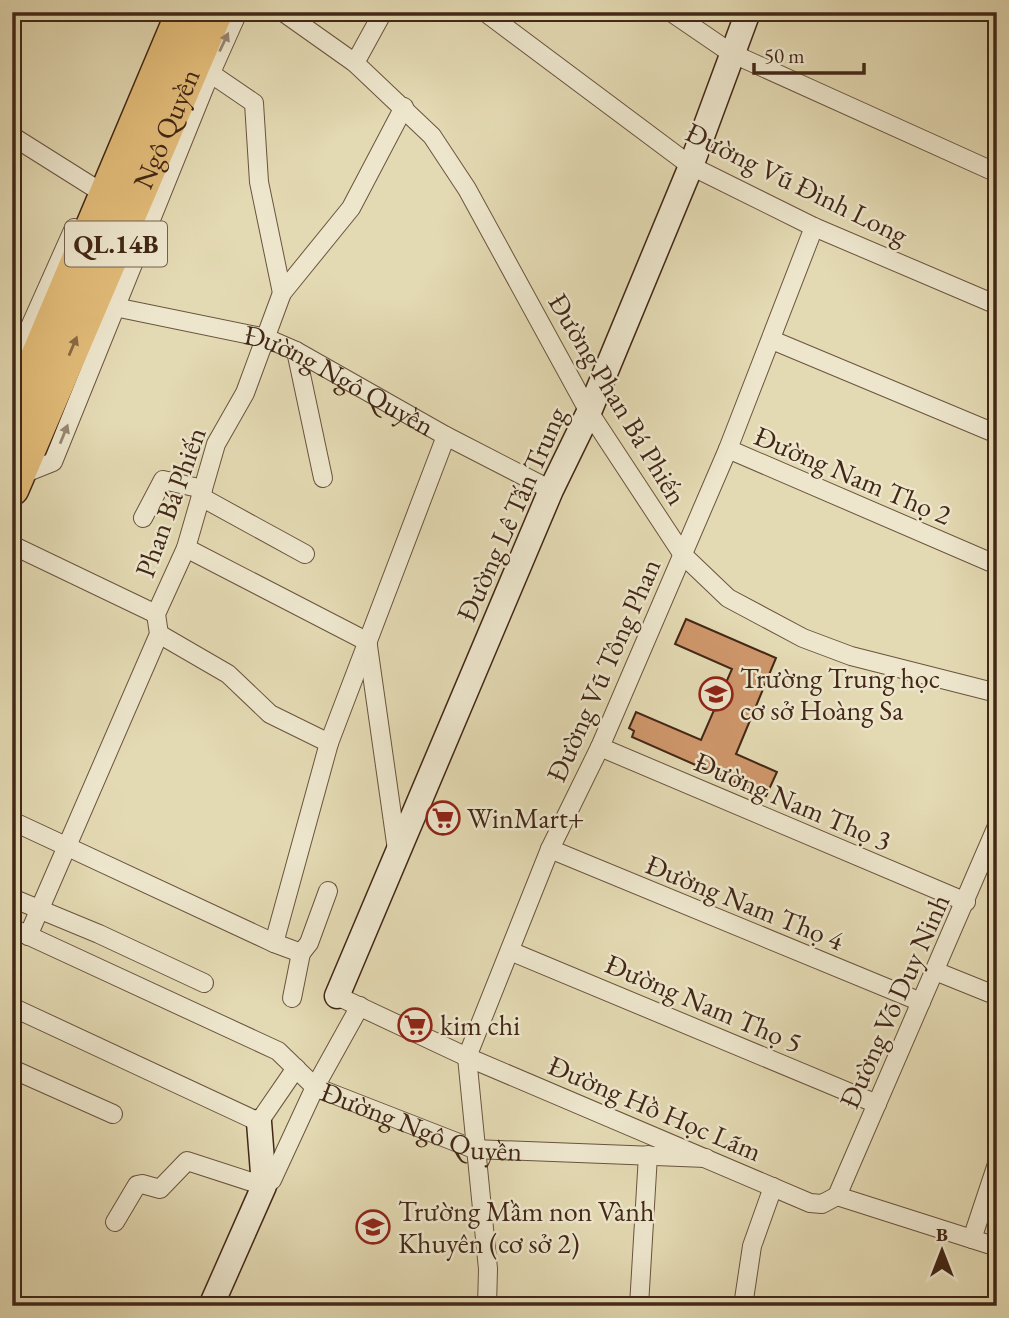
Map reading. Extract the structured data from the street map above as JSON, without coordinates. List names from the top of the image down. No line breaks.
{"streets":{"highway":["Ngô Quyền","QL.14B"],"street":["Đường Vũ Đình Long","Đường Ngô Quyền","Đường Phan Bá Phiến","Đường Nam Thọ 2","Phan Bá Phiến","Đường Lê Tấn Trung","Đường Vũ Tông Phan","Đường Nam Thọ 3","Đường Nam Thọ 4","Đường Võ Duy Ninh","Đường Nam Thọ 5","Đường Hồ Học Lãm"]},"crossings":[["Ngô Quyền","Đường Ngô Quyền"],["Đường Vũ Đình Long","Đường Lê Tấn Trung"],["Đường Vũ Đình Long","Đường Vũ Tông Phan"],["Đường Ngô Quyền","Phan Bá Phiến"],["Đường Ngô Quyền","Đường Lê Tấn Trung"],["Đường Ngô Quyền","Đường Vũ Tông Phan"],["Đường Ngô Quyền","Đường Hồ Học Lãm"],["Đường Phan Bá Phiến","Phan Bá Phiến"],["Đường Phan Bá Phiến","Đường Lê Tấn Trung"],["Đường Phan Bá Phiến","Đường Vũ Tông Phan"],["Đường Nam Thọ 2","Đường Vũ Tông Phan"],["Đường Lê Tấn Trung","Đường Hồ Học Lãm"],["Đường Vũ Tông Phan","Đường Nam Thọ 3"],["Đường Vũ Tông Phan","Đường Nam Thọ 4"],["Đường Vũ Tông Phan","Đường Nam Thọ 5"],["Đường Vũ Tông Phan","Đường Hồ Học Lãm"],["Đường Nam Thọ 3","Đường Võ Duy Ninh"],["Đường Nam Thọ 4","Đường Võ Duy Ninh"],["Đường Võ Duy Ninh","Đường Nam Thọ 5"],["Đường Võ Duy Ninh","Đường Hồ Học Lãm"]],"places":{"school or university":["Trường Trung học cơ sở Hoàng Sa","Trường Mầm non Vành Khuyên (cơ sở 2)"],"supermarket":["WinMart+","kim chi"]},"scale_bar":"50 m","north":"top"}
